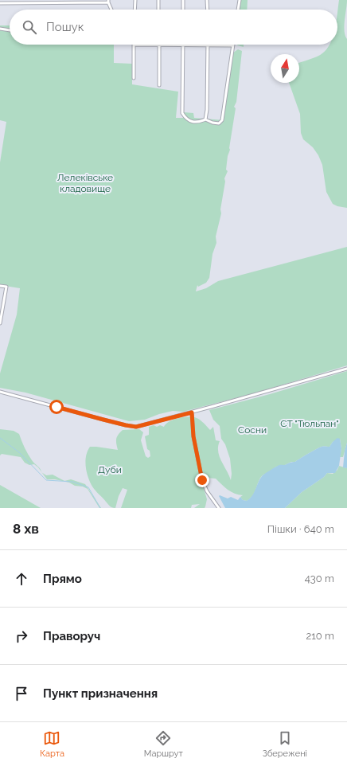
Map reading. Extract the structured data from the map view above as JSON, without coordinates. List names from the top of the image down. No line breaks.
{"parks":["Лелеківське кладовище","СТ \"Тюльпан\"","Сосни","Дуби"],"north":"top","page":{"search":"Пошук","heading":["8 хв","Пішки · 640 m"],"list":[["Прямо","430 m"],["Праворуч","210 m"],"Пункт призначення"],"nav":["Карта","Маршрут","Збережені"]}}
